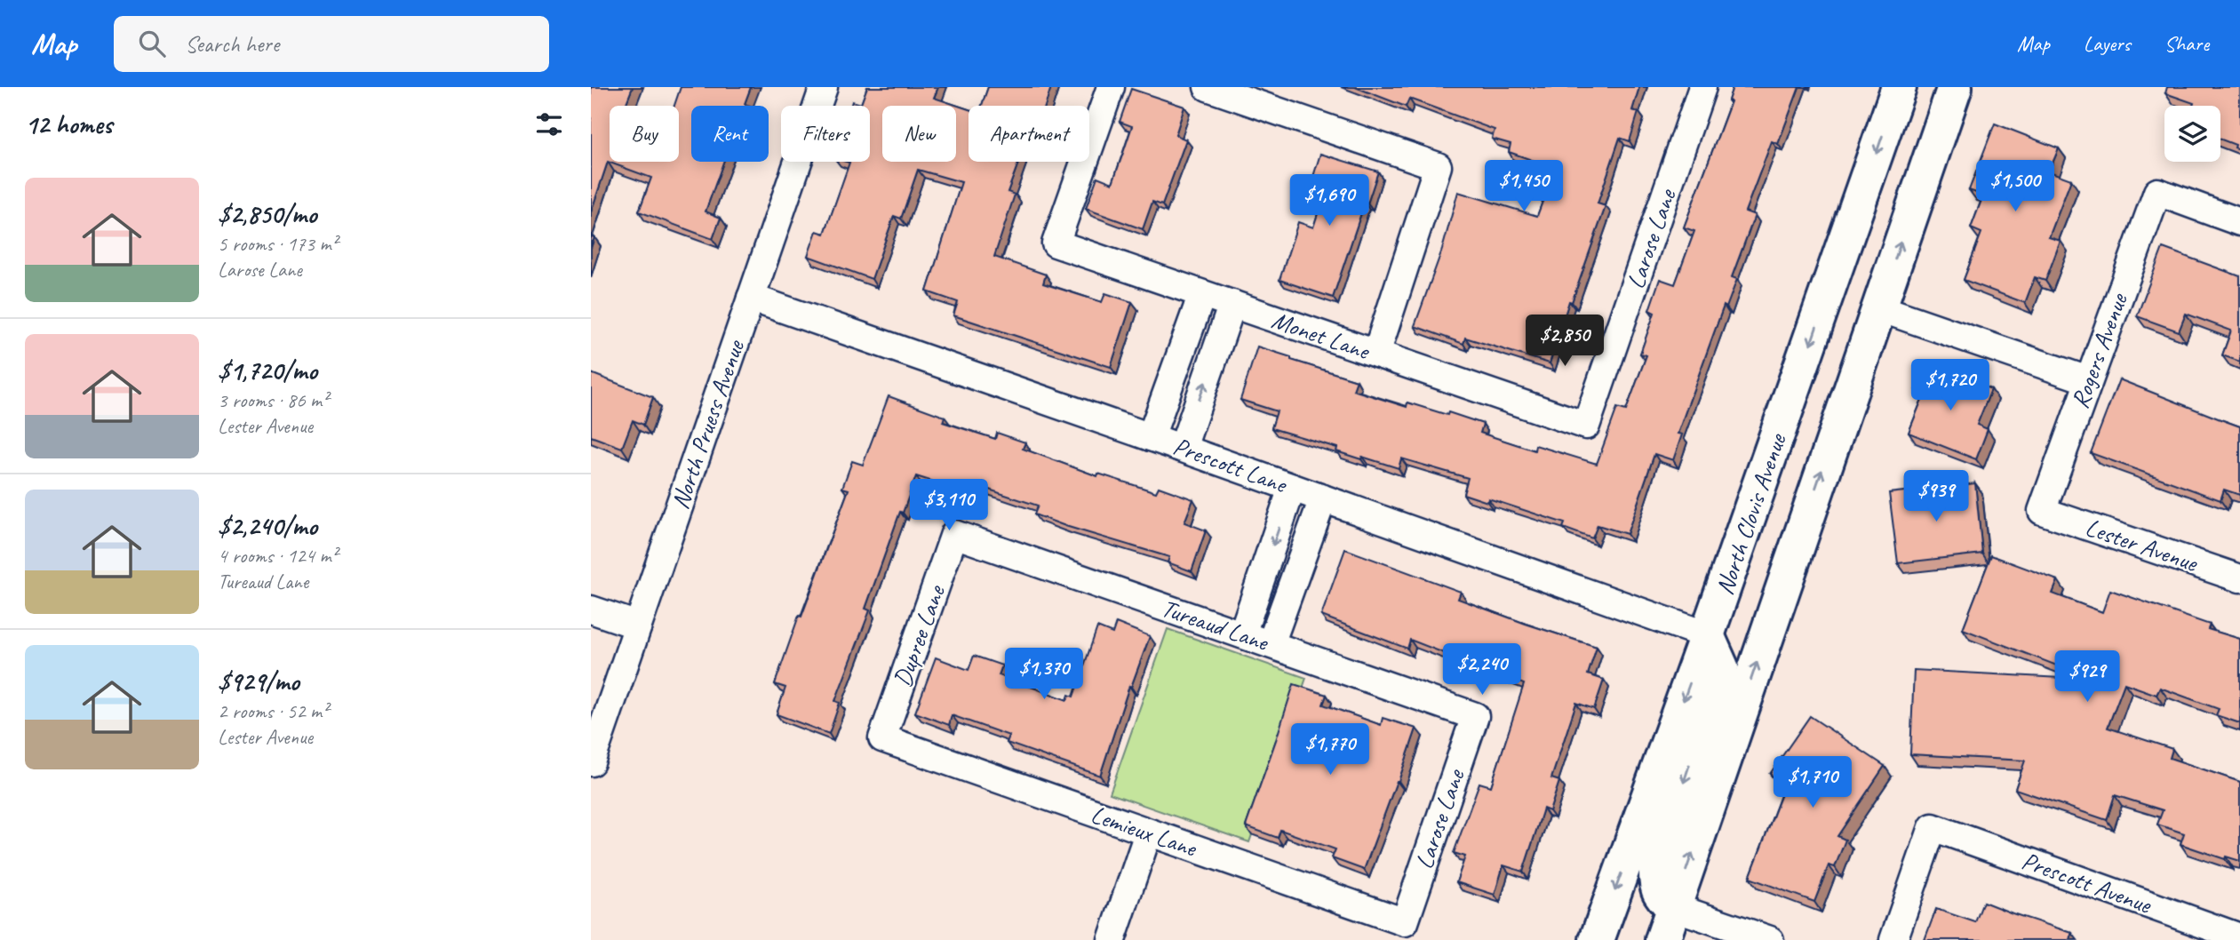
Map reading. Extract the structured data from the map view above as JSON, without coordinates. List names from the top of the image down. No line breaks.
{"streets":{"main road":["North Clovis Avenue"],"street":["Larose Lane","Monet Lane","Rogers Avenue","North Pruess Avenue","Prescott Lane","Lester Avenue","Tureaud Lane","Dupree Lane","Lemieux Lane","Prescott Avenue"]},"crossings":[["Larose Lane","Monet Lane"],["Larose Lane","Tureaud Lane"],["Larose Lane","Lemieux Lane"],["Rogers Avenue","Lester Avenue"],["North Pruess Avenue","Prescott Lane"],["Prescott Lane","North Clovis Avenue"],["Tureaud Lane","Dupree Lane"],["Dupree Lane","Lemieux Lane"]],"page":{"header":"Map","search":"Search here","nav":["Map","Layers","Share"],"heading":"12 homes","chip":["Buy","Rent","Filters","New","Apartment"],"price":["$1,450","$1,500","$1,690","$2,850","$1,720","$939","$3,110","$2,240","$1,370","$929","$1,770","$1,710"],"list":[{"name":"$2,850/mo","note":"5 rooms · 173 m² · Larose Lane"},{"name":"$1,720/mo","note":"3 rooms · 86 m² · Lester Avenue"},{"name":"$2,240/mo","note":"4 rooms · 124 m² · Tureaud Lane"},{"name":"$929/mo","note":"2 rooms · 52 m² · Lester Avenue"}]}}
